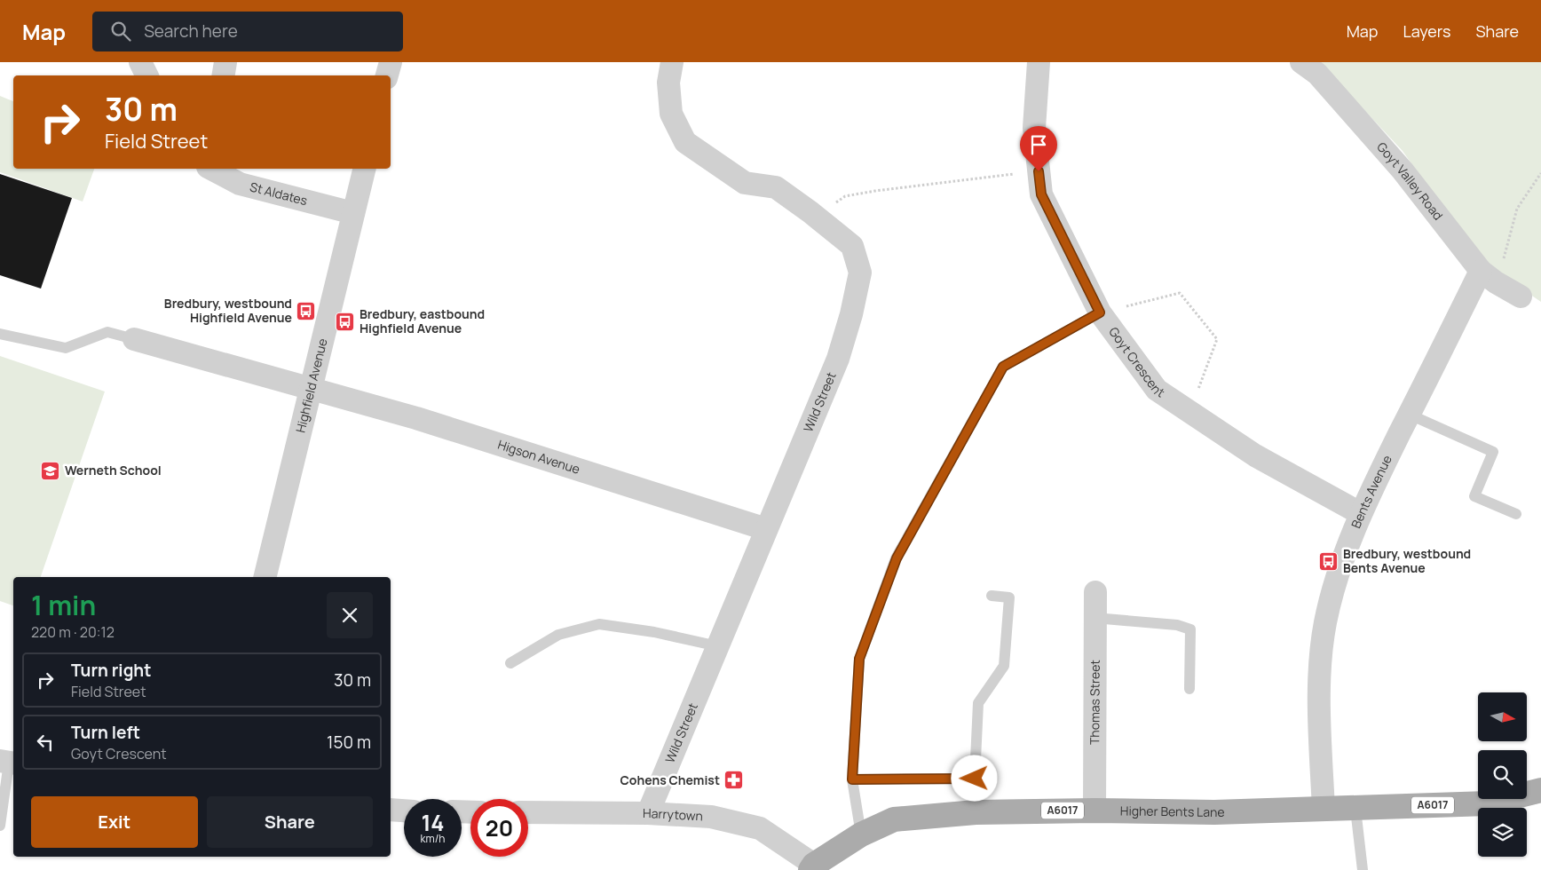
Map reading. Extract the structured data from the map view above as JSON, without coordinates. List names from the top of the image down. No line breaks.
{"streets":{"main road":["A6017","Higher Bents Lane"],"street":["Goyt Valley Road","St Aldates","Goyt Crescent","Highfield Avenue","Wild Street","Higson Avenue","Bents Avenue","Thomas Street","Harrytown"]},"crossings":[["Goyt Valley Road","Bents Avenue"],["St Aldates","Highfield Avenue"],["Goyt Crescent","Bents Avenue"],["Highfield Avenue","Higson Avenue"],["Wild Street","Higson Avenue"],["Wild Street","Harrytown"],["Bents Avenue","Higher Bents Lane"],["Thomas Street","Higher Bents Lane"],["Higher Bents Lane","Harrytown"]],"places":{"bus stop":["Bredbury, westbound Highfield Avenue","Bredbury, eastbound Highfield Avenue","Bredbury, westbound Bents Avenue"],"school or university":["Werneth School"],"pharmacy":["Cohens Chemist"]},"north":"right","page":{"header":"Map","search":"Search here","nav":["Map","Layers","Share"],"turn":["30 m","Field Street"],"heading":["1 min","220 m · 20:12"],"list":[{"name":"Turn right","note":"Field Street","value":"30 m"},{"name":"Turn left","note":"Goyt Crescent","value":"150 m"}],"buttons":["Exit","Share"],"speed":"14 km/h","limit":"20"}}
